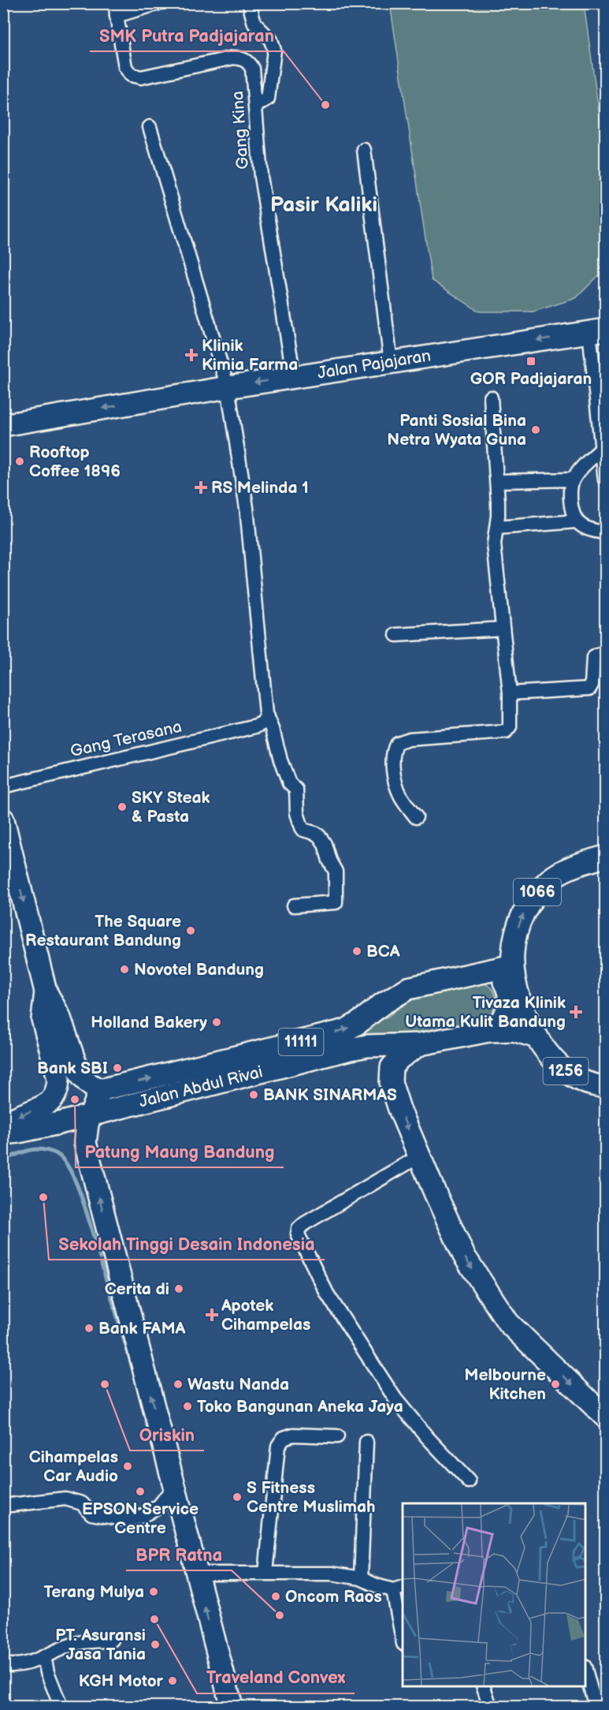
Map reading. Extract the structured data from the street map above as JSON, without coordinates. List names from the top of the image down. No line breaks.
{"streets":{"main road":["Jalan Pajajaran","1066","11111","1256","Jalan Abdul Rivai"],"street":["Gang Kina","Gang Terasana"]},"crossings":[["Gang Kina","Jalan Pajajaran"],["1066","1256"],["1066","Jalan Abdul Rivai"],["1256","Jalan Abdul Rivai"]],"one_way":["Jalan Pajajaran"],"districts":["Pasir Kaliki"],"places":{"other":["SMK Putra Padjajaran","Panti Sosial Bina Netra Wyata Guna","Rooftop Coffee 1896","SKY Steak & Pasta","The Square Restaurant Bandung","BCA","Novotel Bandung","Holland Bakery","Bank SBI","BANK SINARMAS","Patung Maung Bandung","Sekolah Tinggi Desain Indonesia","Cerita di","Bank FAMA","Oriskin","Wastu Nanda","Melbourne Kitchen","Toko Bangunan Aneka Jaya","Cihampelas Car Audio","EPSON Service Centre","S Fitness Centre Muslimah","Terang Mulya","Oncom Raos","BPR Ratna","Traveland Convex","PT. Asuransi Jasa Tania","KGH Motor"],"health":["Klinik Kimia Farma","RS Melinda 1","Tivaza Klinik Utama Kulit Bandung","Apotek Cihampelas"],"transit":["GOR Padjajaran"]}}
